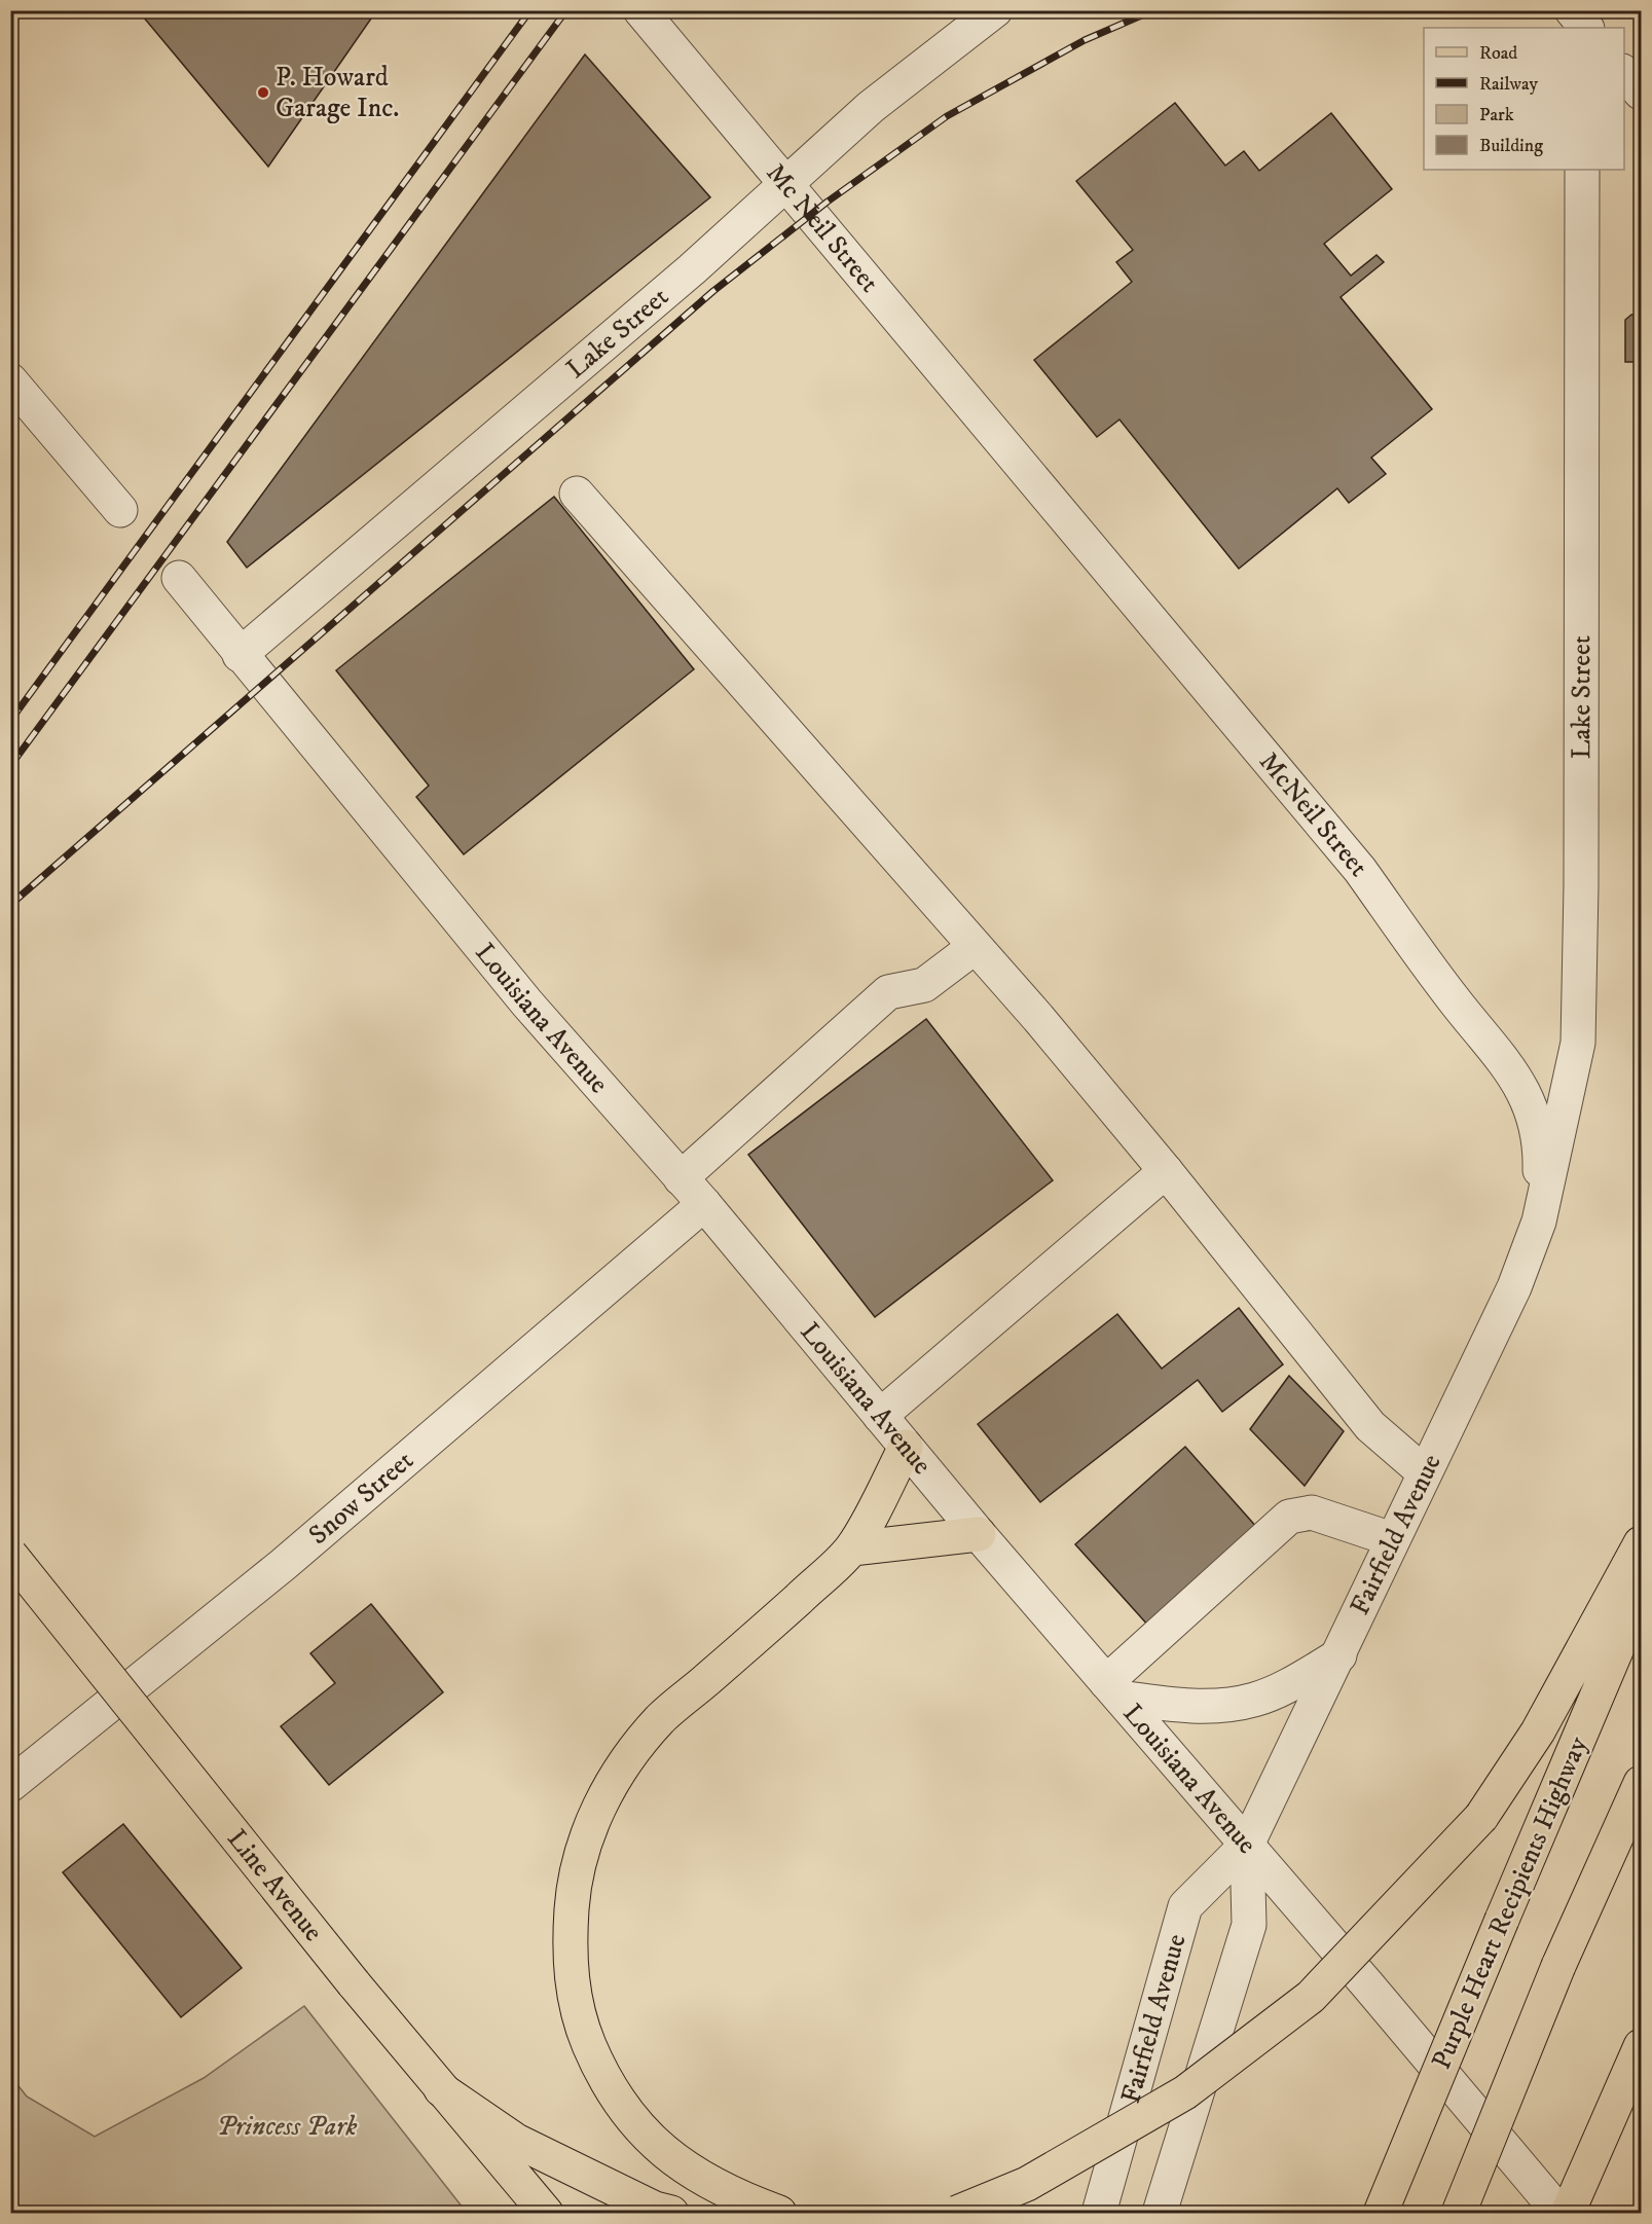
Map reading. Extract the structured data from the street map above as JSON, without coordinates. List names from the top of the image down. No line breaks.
{"streets":{"main road":["Line Avenue","Purple Heart Recipients Highway"],"street":["Mc Neil Street","Lake Street","McNeil Street","Louisiana Avenue","Snow Street","Fairfield Avenue"]},"crossings":[["Mc Neil Street","Lake Street"],["Mc Neil Street","McNeil Street"],["Lake Street","McNeil Street"],["Lake Street","Louisiana Avenue"],["Lake Street","Fairfield Avenue"],["McNeil Street","Fairfield Avenue"],["Louisiana Avenue","Snow Street"],["Louisiana Avenue","Fairfield Avenue"]],"parks":["Princess Park"],"places":["P. Howard Garage Inc."],"legend":["Road","Railway","Park","Building"]}
